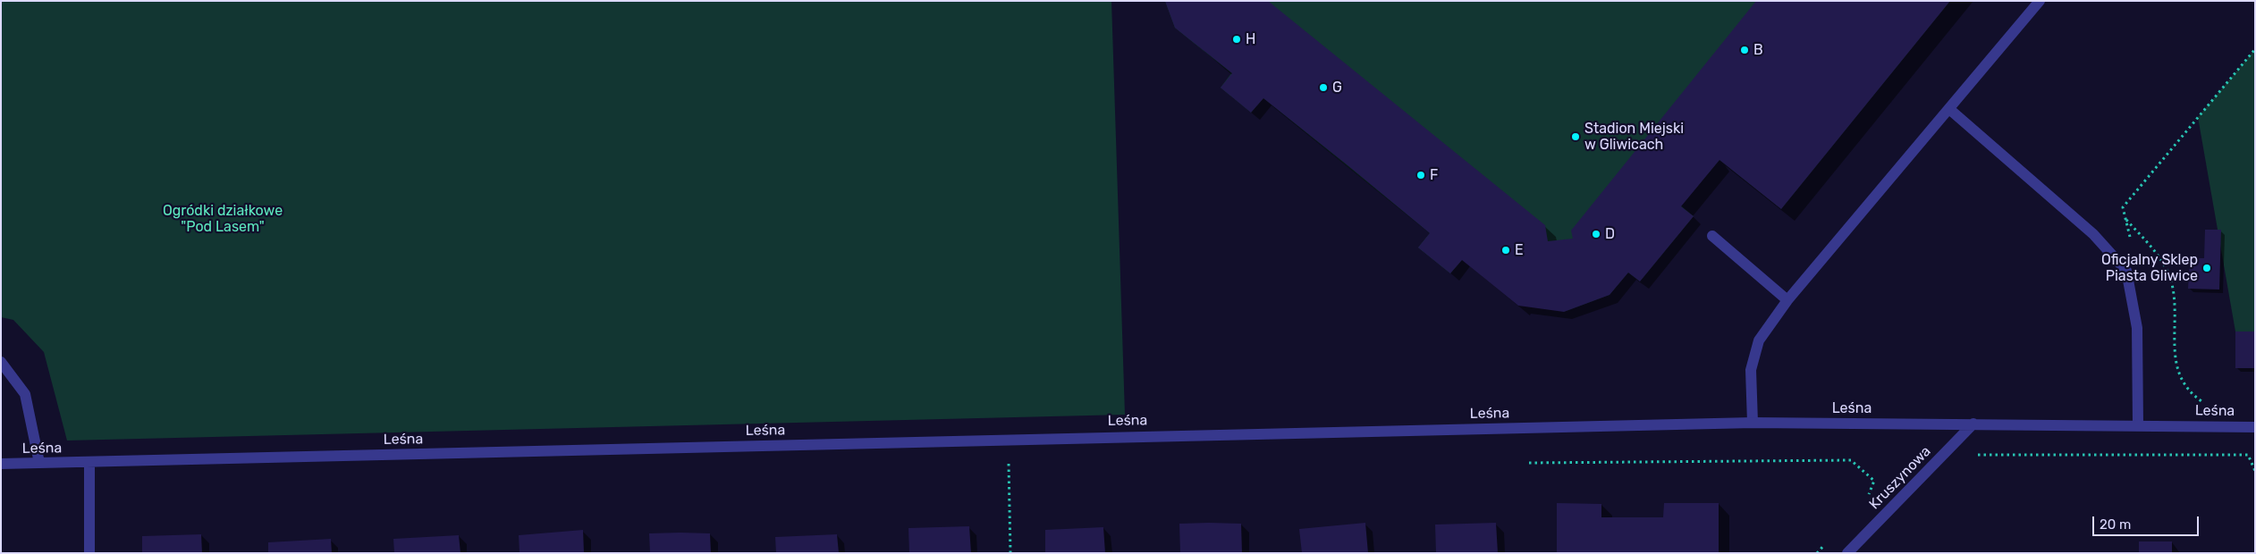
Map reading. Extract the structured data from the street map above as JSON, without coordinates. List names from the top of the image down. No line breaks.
{"streets":{"street":["Leśna","Kruszynowa"]},"crossings":[["Leśna","Kruszynowa"]],"parks":["Ogródki działkowe \"Pod Lasem\""],"places":["H","B","G","Stadion Miejski w Gliwicach","F","D","E","Oficjalny Sklep Piasta Gliwice"],"scale_bar":"20 m"}
